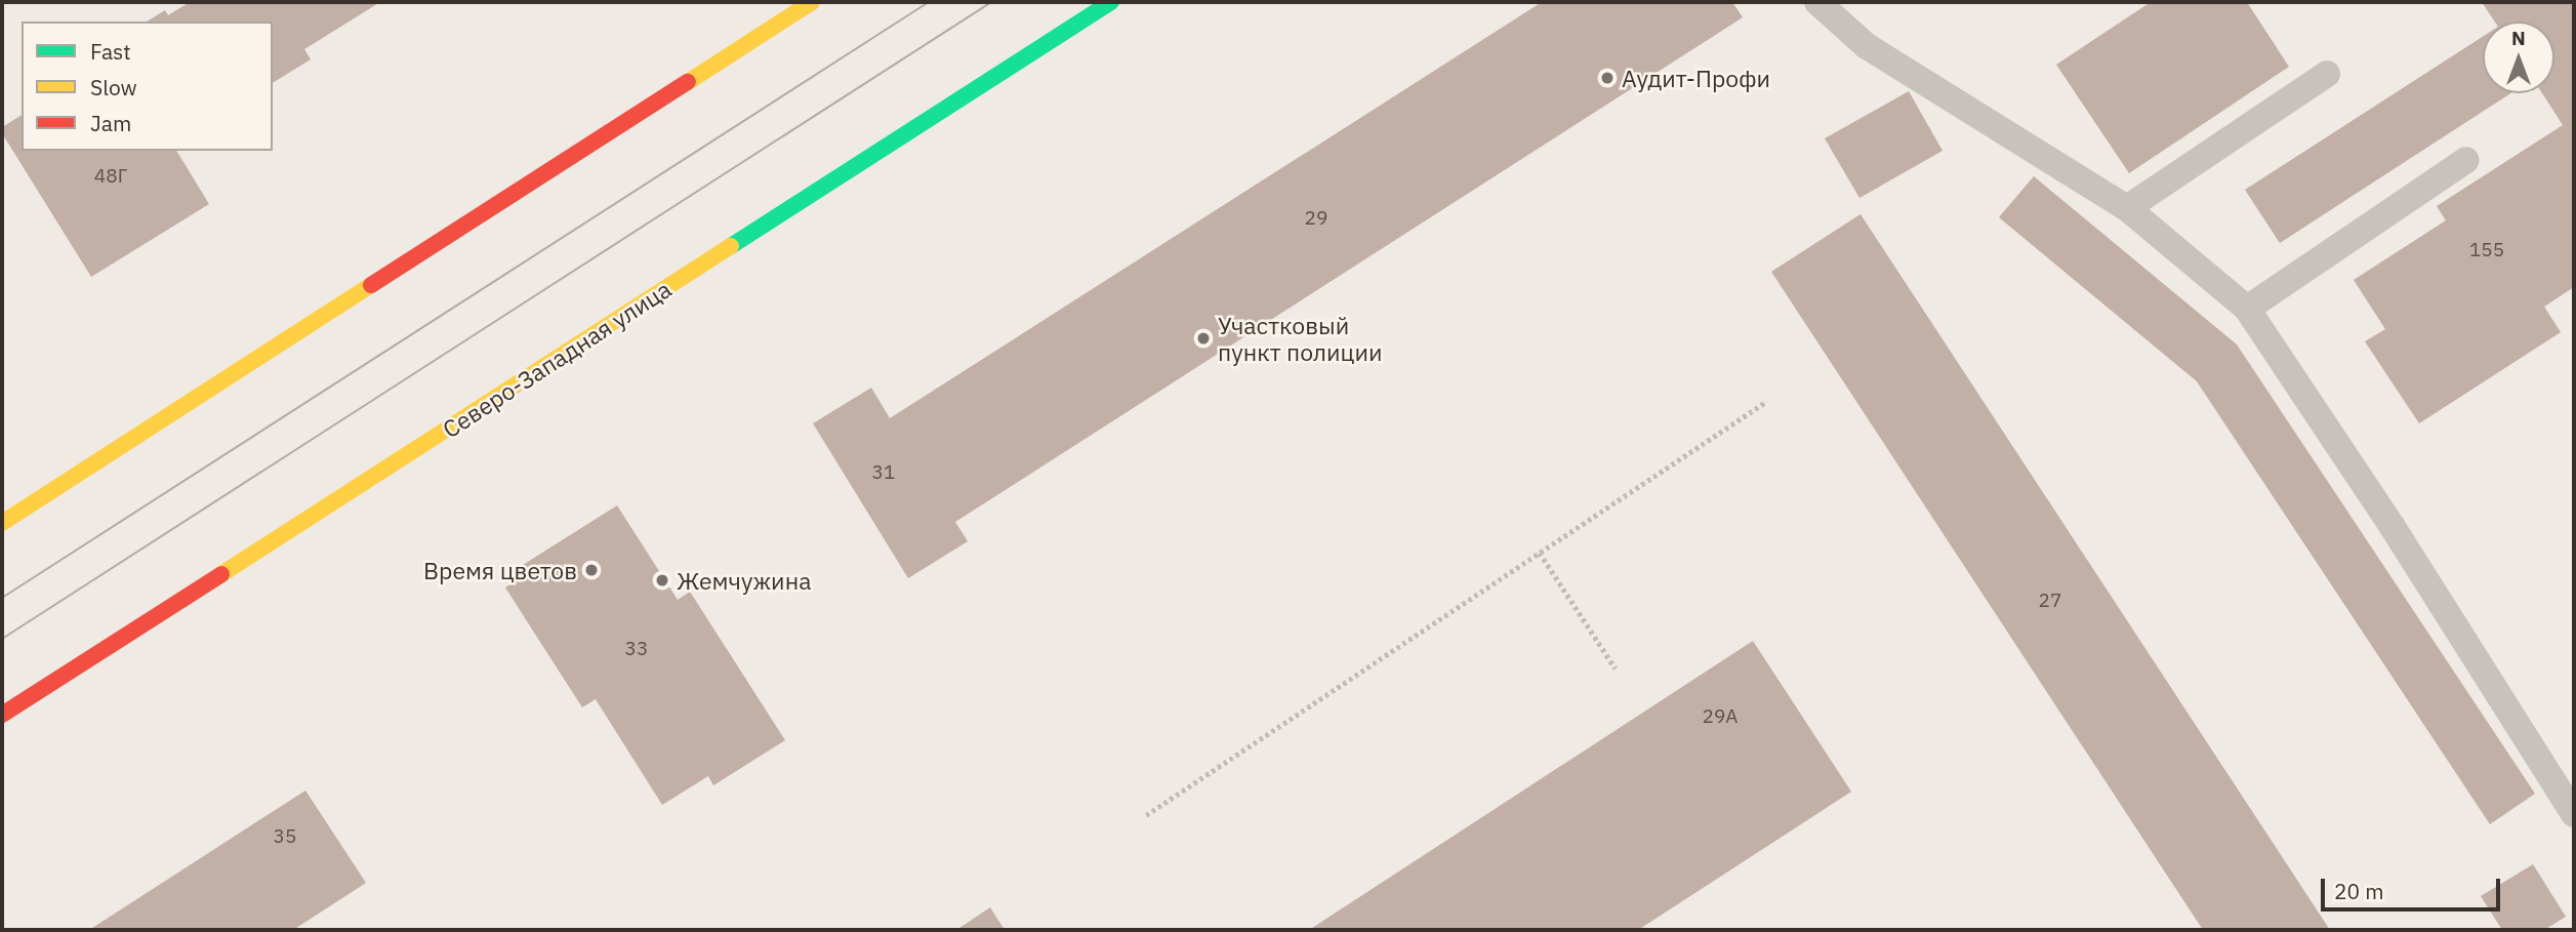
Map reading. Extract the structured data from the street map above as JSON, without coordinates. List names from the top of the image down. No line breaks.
{"streets":{"main road":["Северо-Западная улица"]},"places":["Аудит-Профи","Участковый пункт полиции","Время цветов","Жемчужина"],"house_numbers":["48Г","29","155","31","27","33","29А","35"],"legend":["Fast","Slow","Jam"],"scale_bar":"20 m","north":"top"}
